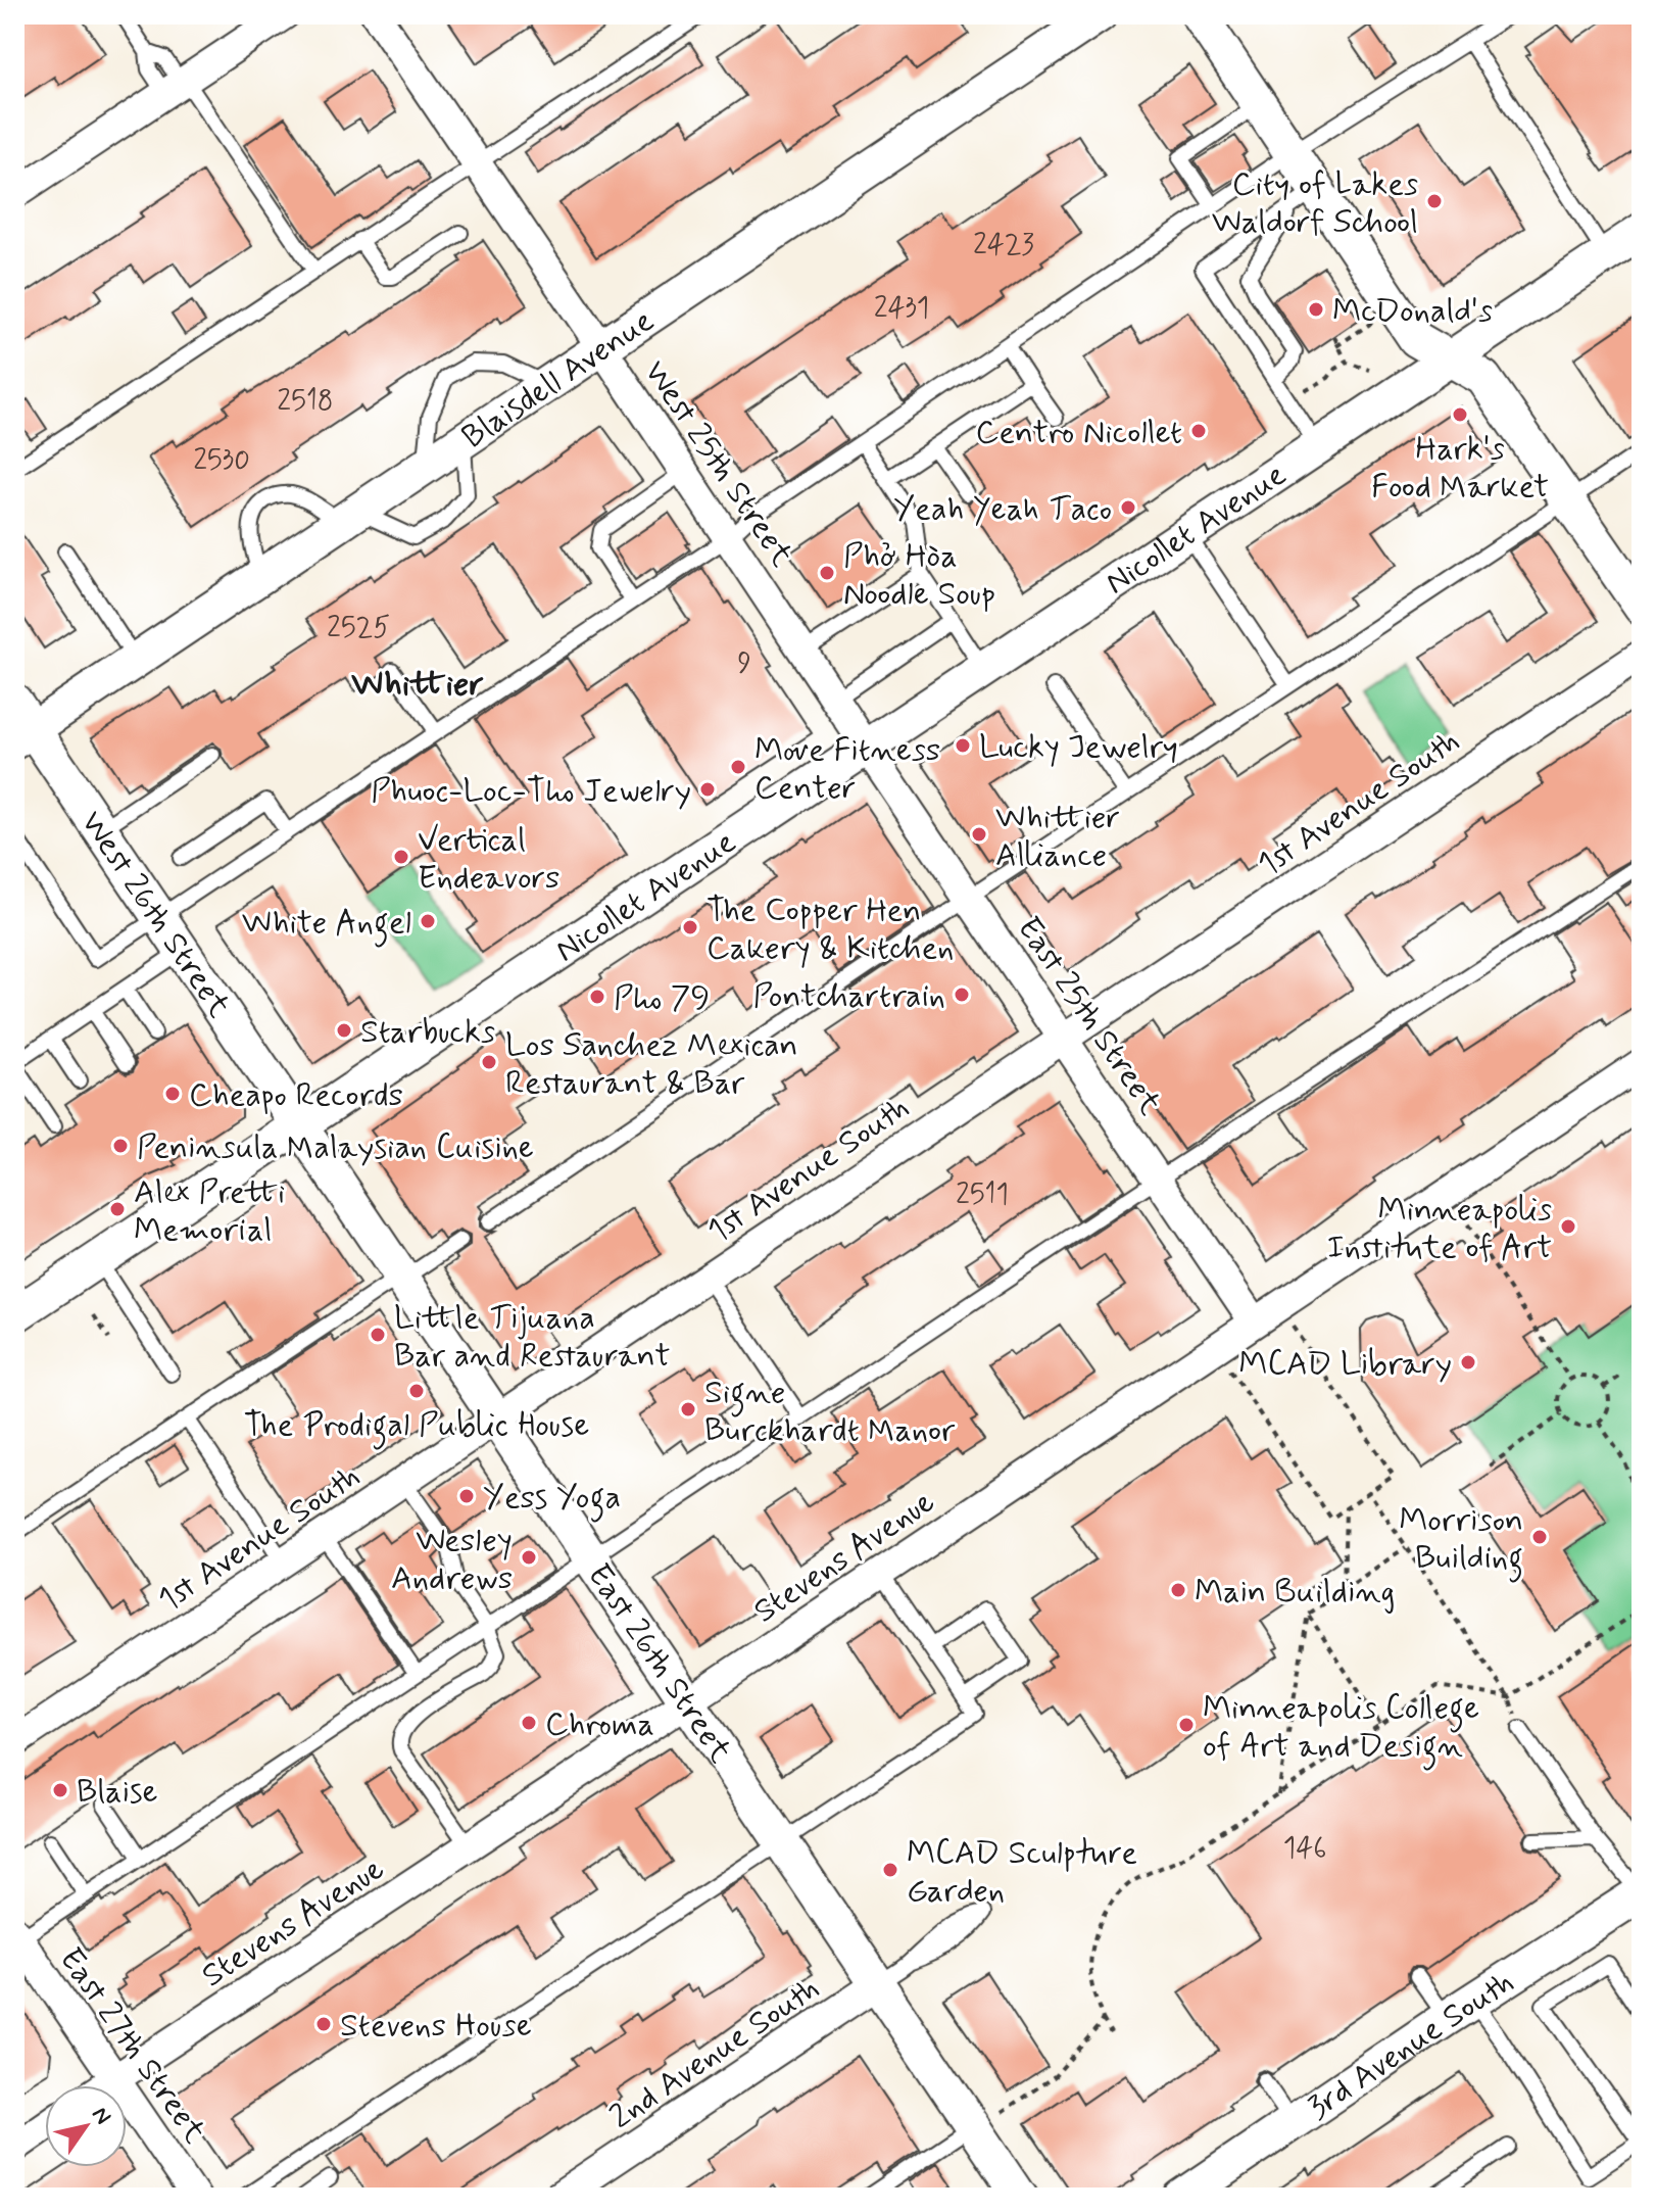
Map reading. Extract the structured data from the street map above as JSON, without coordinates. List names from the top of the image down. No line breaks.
{"streets":{"street":["Blaisdell Avenue","West 25th Street","Nicollet Avenue","1st Avenue South","West 26th Street","East 25th Street","Stevens Avenue","East 26th Street","3rd Avenue South","East 27th Street","2nd Avenue South"]},"crossings":[["Blaisdell Avenue","West 25th Street"],["Blaisdell Avenue","West 26th Street"],["West 25th Street","Nicollet Avenue"],["West 25th Street","East 25th Street"],["Nicollet Avenue","West 26th Street"],["Nicollet Avenue","East 25th Street"],["Nicollet Avenue","East 26th Street"],["1st Avenue South","East 25th Street"],["1st Avenue South","East 26th Street"],["West 26th Street","East 26th Street"],["East 25th Street","Stevens Avenue"],["Stevens Avenue","East 26th Street"],["Stevens Avenue","East 27th Street"],["East 26th Street","2nd Avenue South"]],"districts":["Whittier"],"places":["City of Lakes Waldorf School","McDonald's","Hark's Food Market","Centro Nicollet","Yeah Yeah Taco","Phở Hòa Noodle Soup","Lucky Jewelry","Move Fitness Center","Phuoc-Loc-Tho Jewelry","Whittier Alliance","Vertical Endeavors","White Angel","The Copper Hen Cakery & Kitchen","Pontchartrain","Pho 79","Starbucks","Los Sanchez Mexican Restaurant & Bar","Cheapo Records","Peninsula Malaysian Cuisine","Alex Pretti Memorial","Minneapolis Institute of Art","Little Tijuana Bar and Restaurant","MCAD Library","The Prodigal Public House","Signe Burckhardt Manor","Yess Yoga","Morrison Building","Wesley Andrews","Main Building","Chroma","Minneapolis College of Art and Design","Blaise","MCAD Sculpture Garden","Stevens House"],"house_numbers":["2423","2431","2518","2530","2525","9","2511","146"],"north":"top right"}
